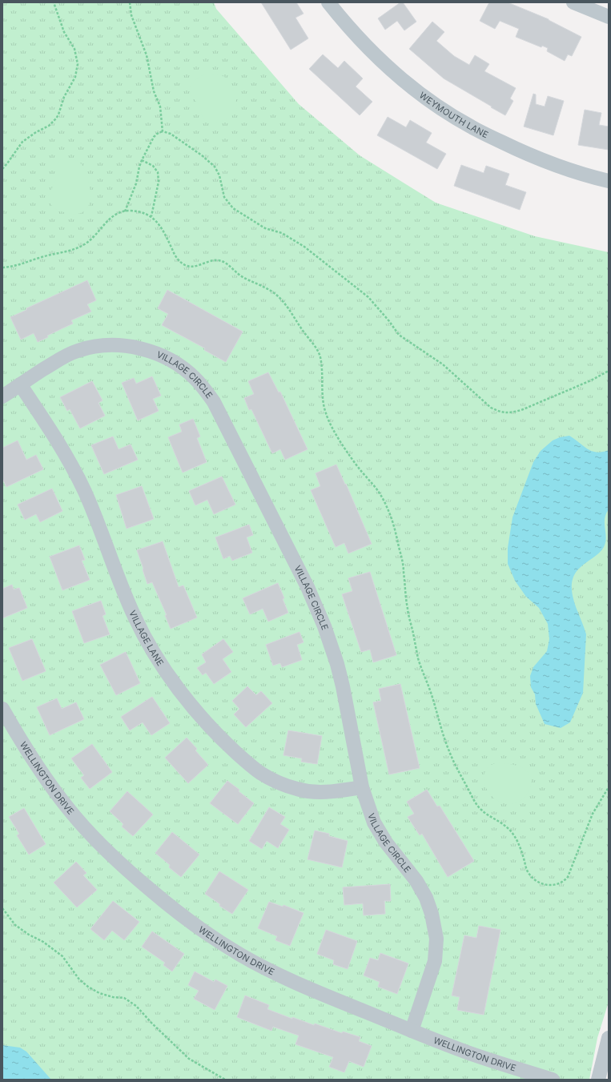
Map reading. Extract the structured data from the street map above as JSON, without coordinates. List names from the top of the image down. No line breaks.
{"streets":{"street":["WEYMOUTH LANE","VILLAGE CIRCLE","VILLAGE LANE","WELLINGTON DRIVE"]},"crossings":[["VILLAGE CIRCLE","VILLAGE LANE"],["VILLAGE CIRCLE","WELLINGTON DRIVE"]]}
